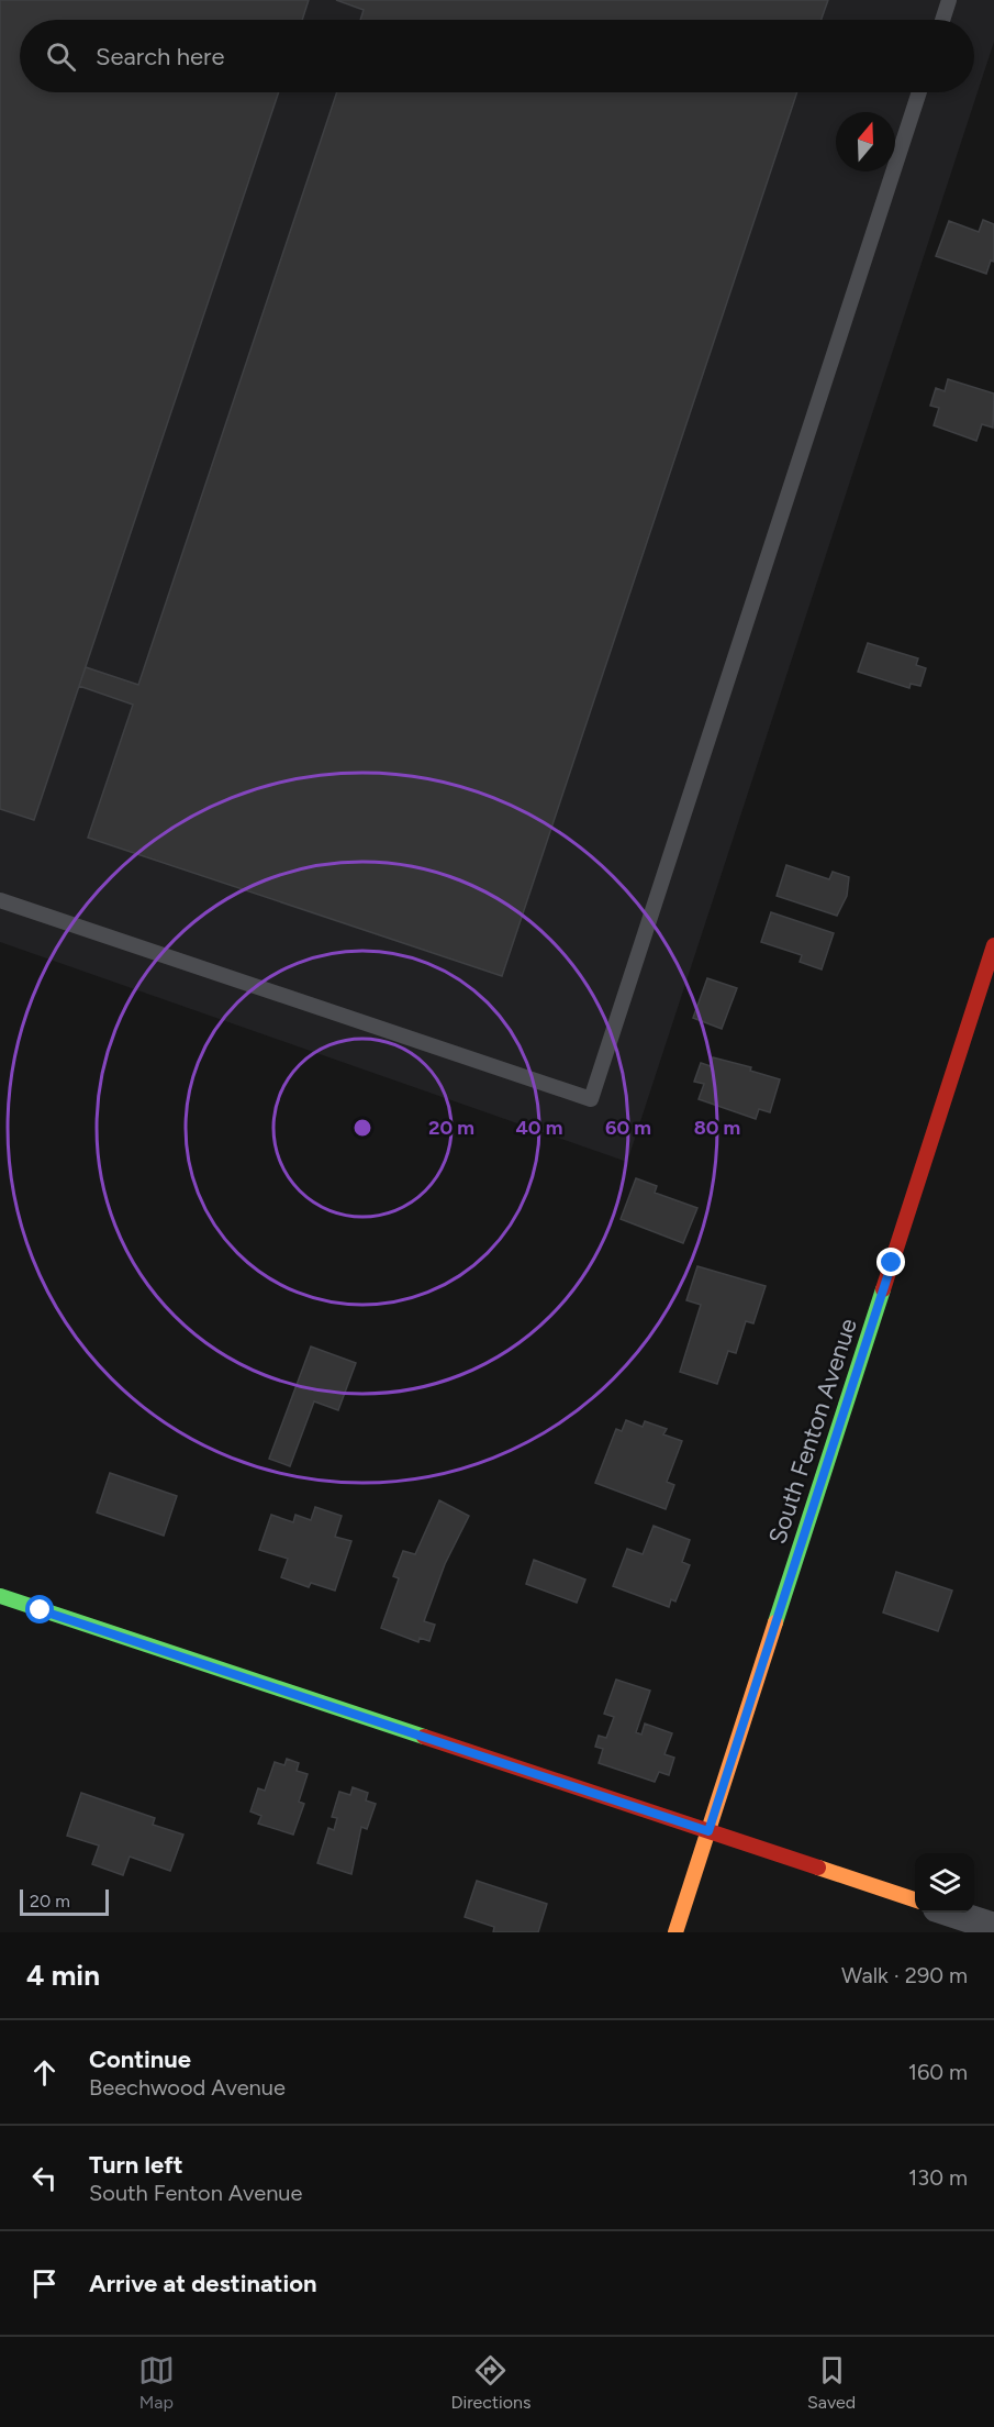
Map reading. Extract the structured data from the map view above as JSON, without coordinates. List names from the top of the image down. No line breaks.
{"streets":{"street":["South Fenton Avenue"]},"scale_bar":"20 m","north":"top","page":{"search":"Search here","scale":"20 m","heading":["4 min","Walk · 290 m"],"list":[["Continue","Beechwood Avenue","160 m"],["Turn left","South Fenton Avenue","130 m"],"Arrive at destination"],"nav":["Map","Directions","Saved"]},"rings":["20 m","40 m","60 m","80 m"]}
